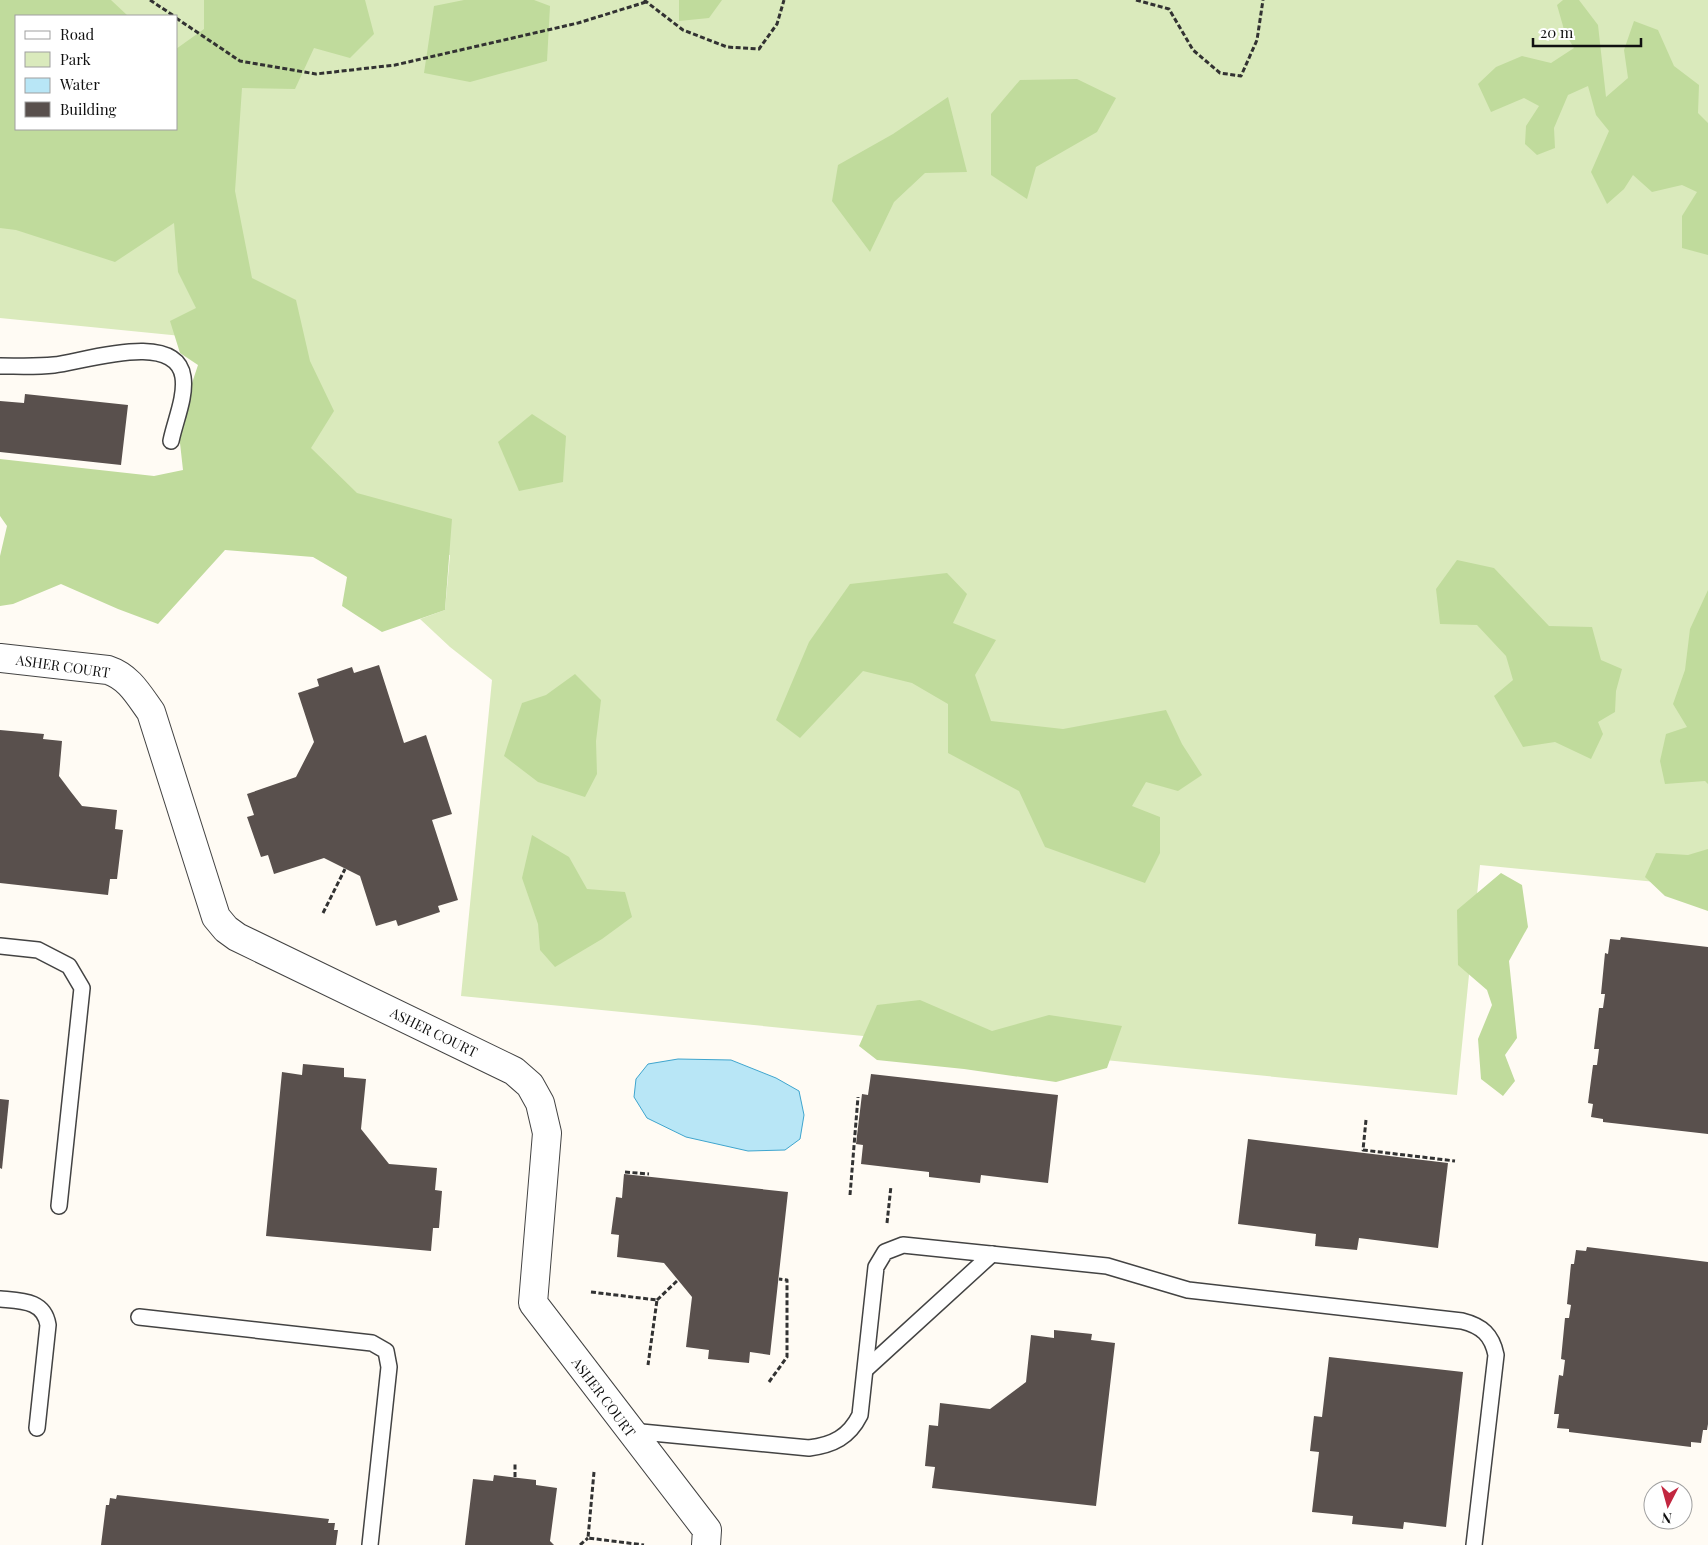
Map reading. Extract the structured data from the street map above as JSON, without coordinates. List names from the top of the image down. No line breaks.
{"streets":{"street":["ASHER COURT"]},"legend":["Road","Park","Water","Building"],"scale_bar":"20 m","north":"bottom"}
